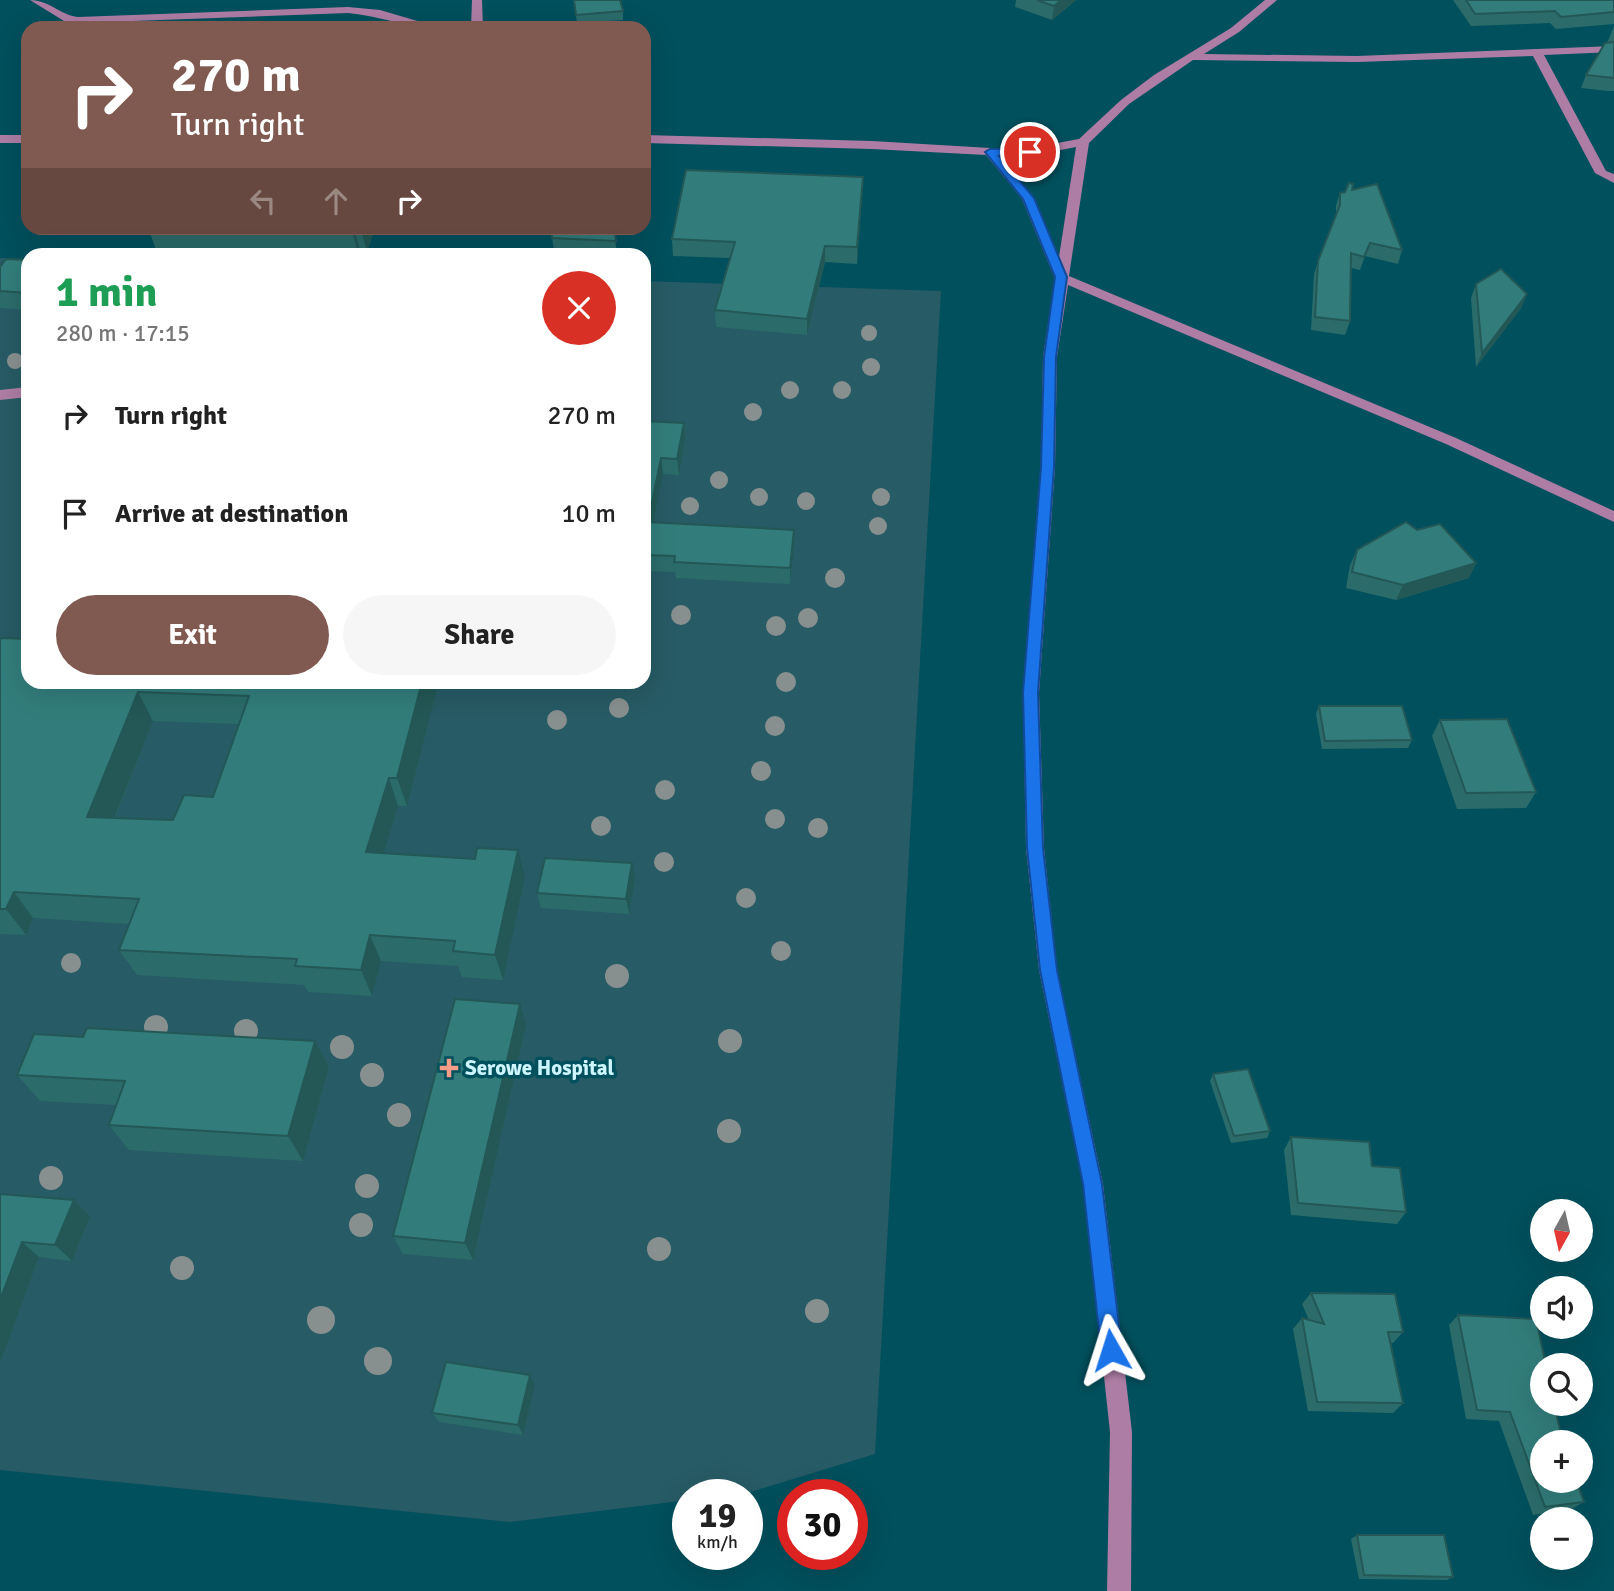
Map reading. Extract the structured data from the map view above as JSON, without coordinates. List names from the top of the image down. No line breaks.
{"places":{"health":["Serowe Hospital"]},"north":"bottom","page":{"turn":["270 m","Turn right"],"heading":["1 min","280 m · 17:15"],"list":[{"name":"Turn right","value":"270 m"},{"name":"Arrive at destination","value":"10 m"}],"buttons":["Exit","Share"],"map_buttons":["+","−"],"speed":"19 km/h","limit":"30"}}
